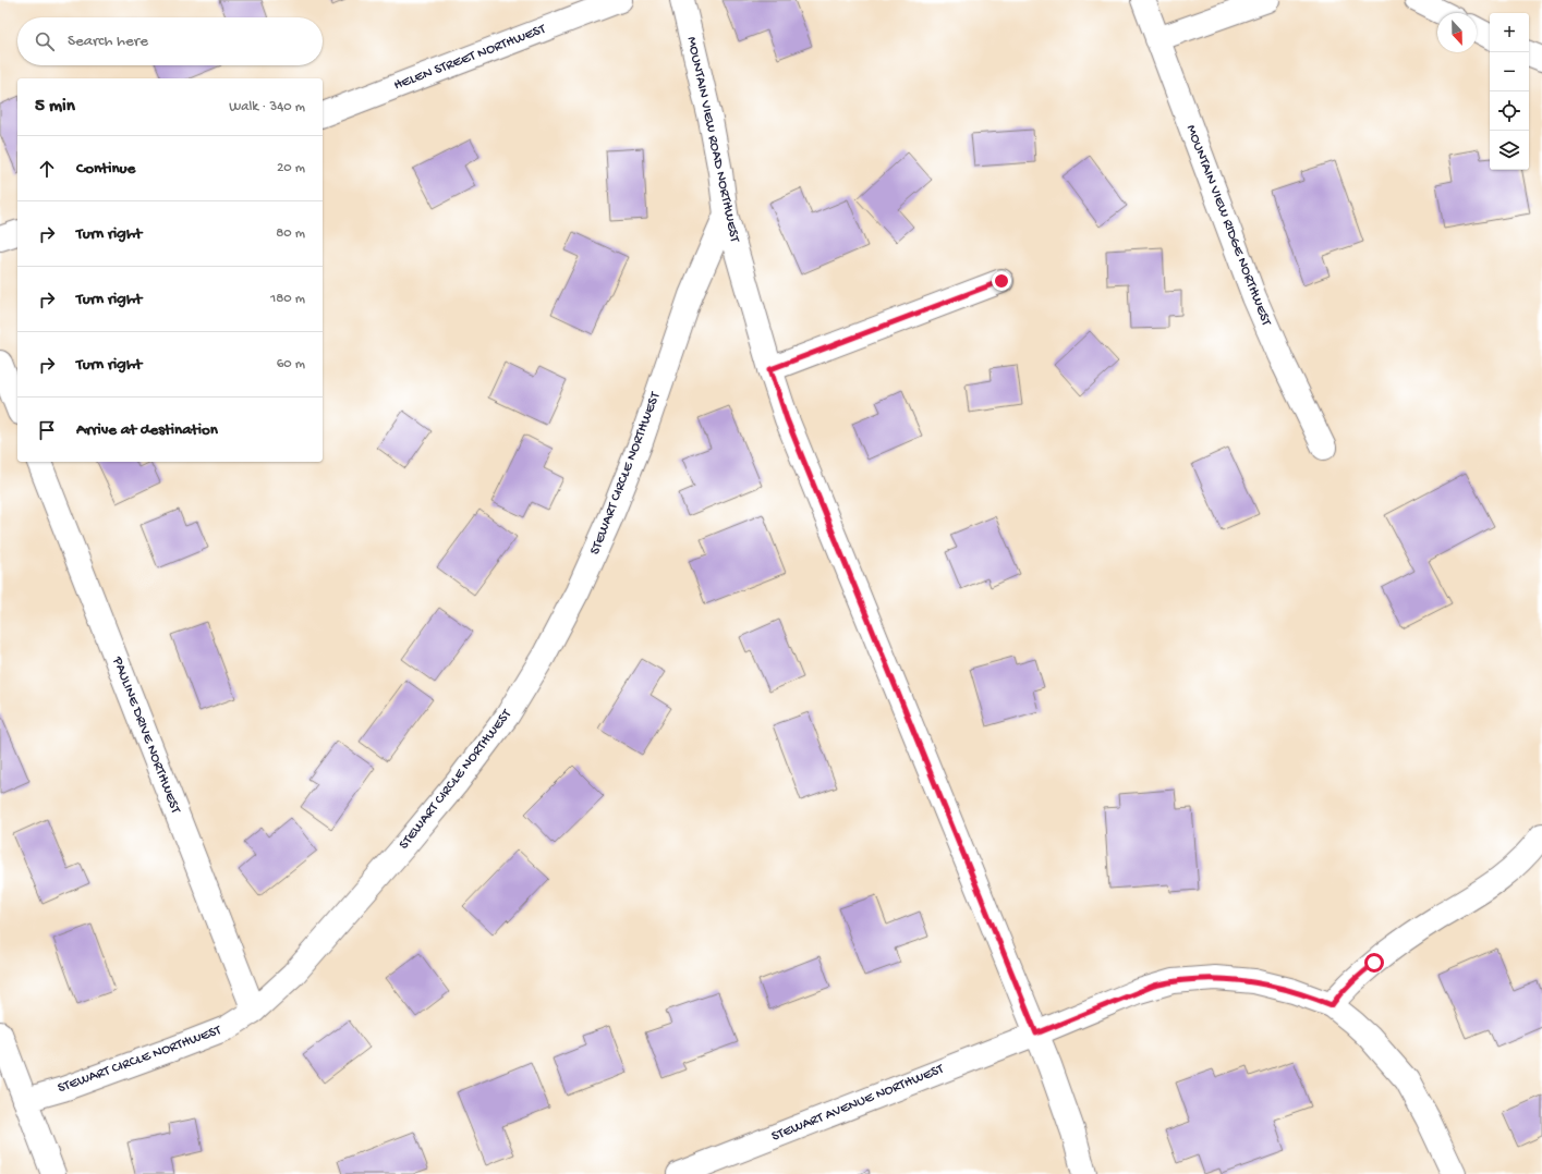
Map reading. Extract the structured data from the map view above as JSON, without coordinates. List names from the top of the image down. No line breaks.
{"streets":{"street":["HELEN STREET NORTHWEST","MOUNTAIN VIEW ROAD NORTHWEST","MOUNTAIN VIEW RIDGE NORTHWEST","STEWART CIRCLE NORTHWEST","PAULINE DRIVE NORTHWEST","STEWART AVENUE NORTHWEST"]},"crossings":[["MOUNTAIN VIEW ROAD NORTHWEST","STEWART CIRCLE NORTHWEST"],["MOUNTAIN VIEW ROAD NORTHWEST","STEWART AVENUE NORTHWEST"],["STEWART CIRCLE NORTHWEST","PAULINE DRIVE NORTHWEST"]],"north":"bottom","page":{"map_buttons":["+","−"],"search":"Search here","heading":["5 min","Walk · 340 m"],"list":[["Continue","20 m"],["Turn right","80 m"],["Turn right","180 m"],["Turn right","60 m"],"Arrive at destination"]}}
